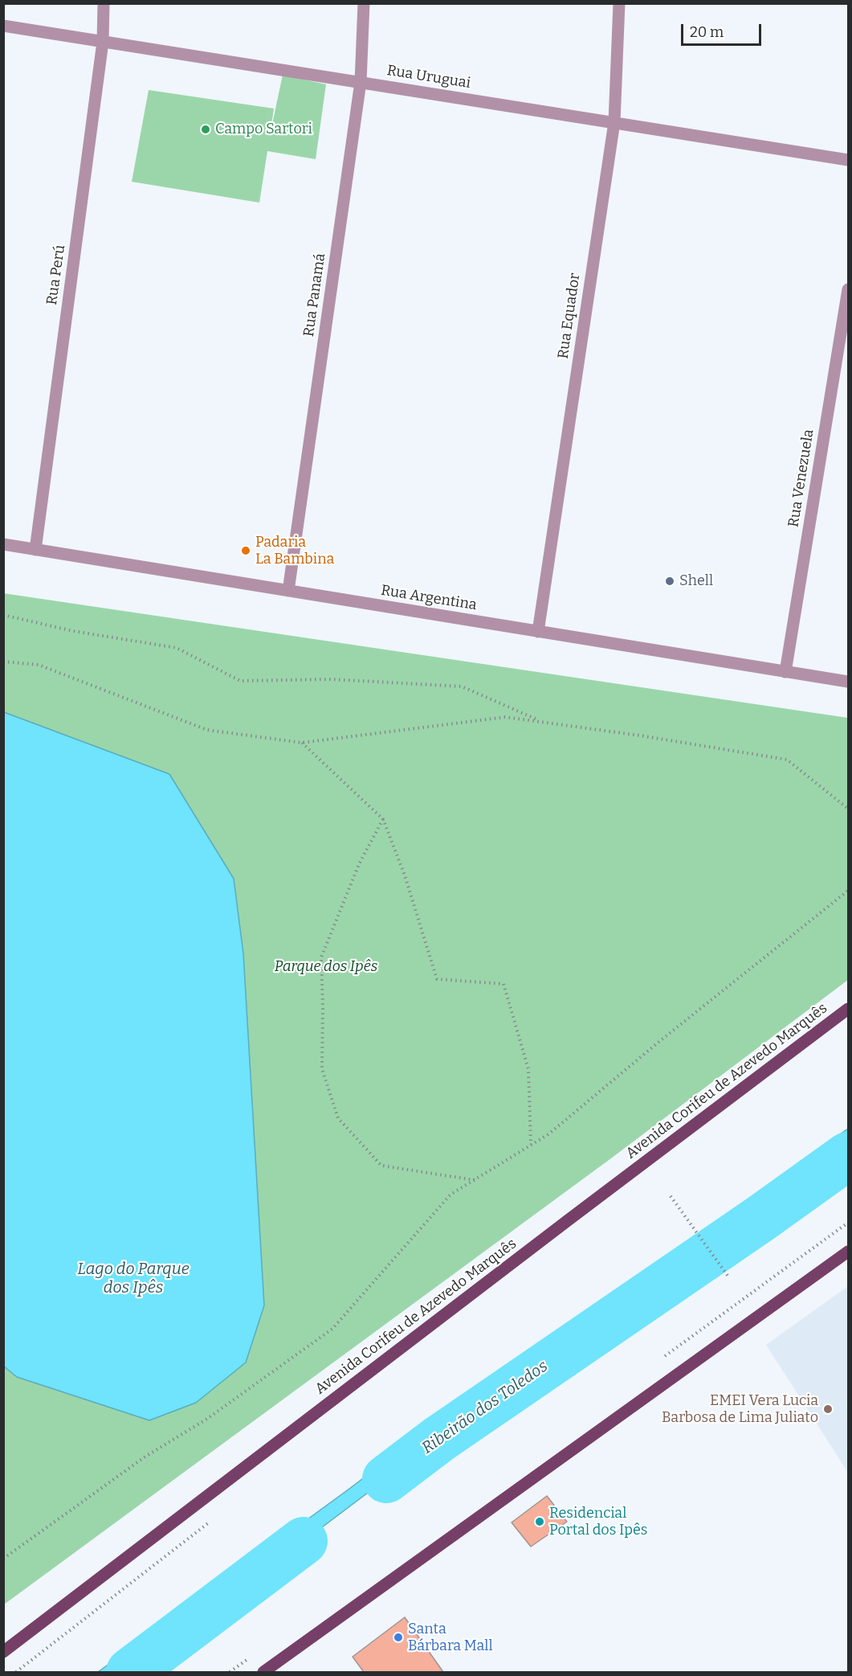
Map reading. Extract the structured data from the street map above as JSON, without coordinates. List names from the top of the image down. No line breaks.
{"streets":{"main road":["Avenida Corifeu de Azevedo Marquês"],"street":["Rua Uruguai","Rua Perú","Rua Panamá","Rua Equador","Rua Venezuela","Rua Argentina"]},"crossings":[["Rua Uruguai","Rua Perú"],["Rua Uruguai","Rua Panamá"],["Rua Uruguai","Rua Equador"],["Rua Perú","Rua Argentina"],["Rua Panamá","Rua Argentina"],["Rua Equador","Rua Argentina"],["Rua Venezuela","Rua Argentina"]],"water":["Lago do Parque dos Ipês","Ribeirão dos Toledos"],"parks":["Parque dos Ipês"],"places":["Campo Sartori","Padaria La Bambina","Shell","EMEI Vera Lucia Barbosa de Lima Juliato","Residencial Portal dos Ipês","Santa Bárbara Mall"],"scale_bar":"20 m"}
